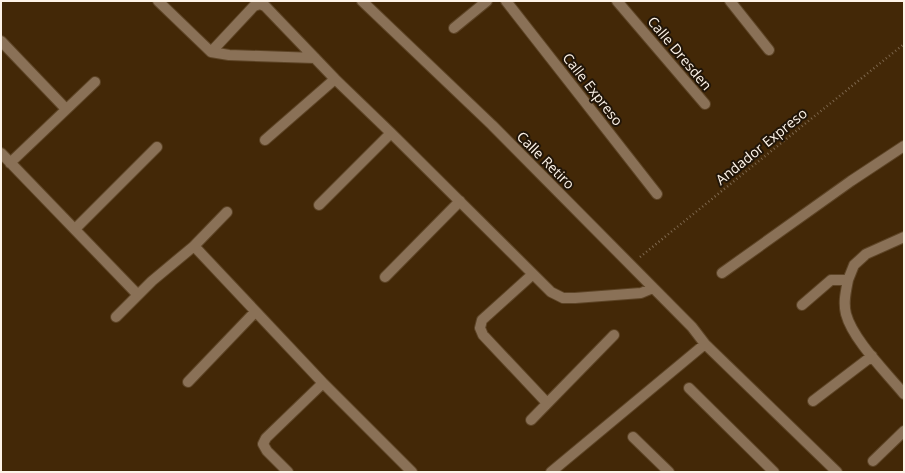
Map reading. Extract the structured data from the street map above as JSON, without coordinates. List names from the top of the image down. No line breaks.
{"streets":{"street":["Calle Dresden","Calle Expreso","Calle Retiro"],"path":["Andador Expreso"]},"crossings":[["Andador Expreso","Calle Retiro"]]}
